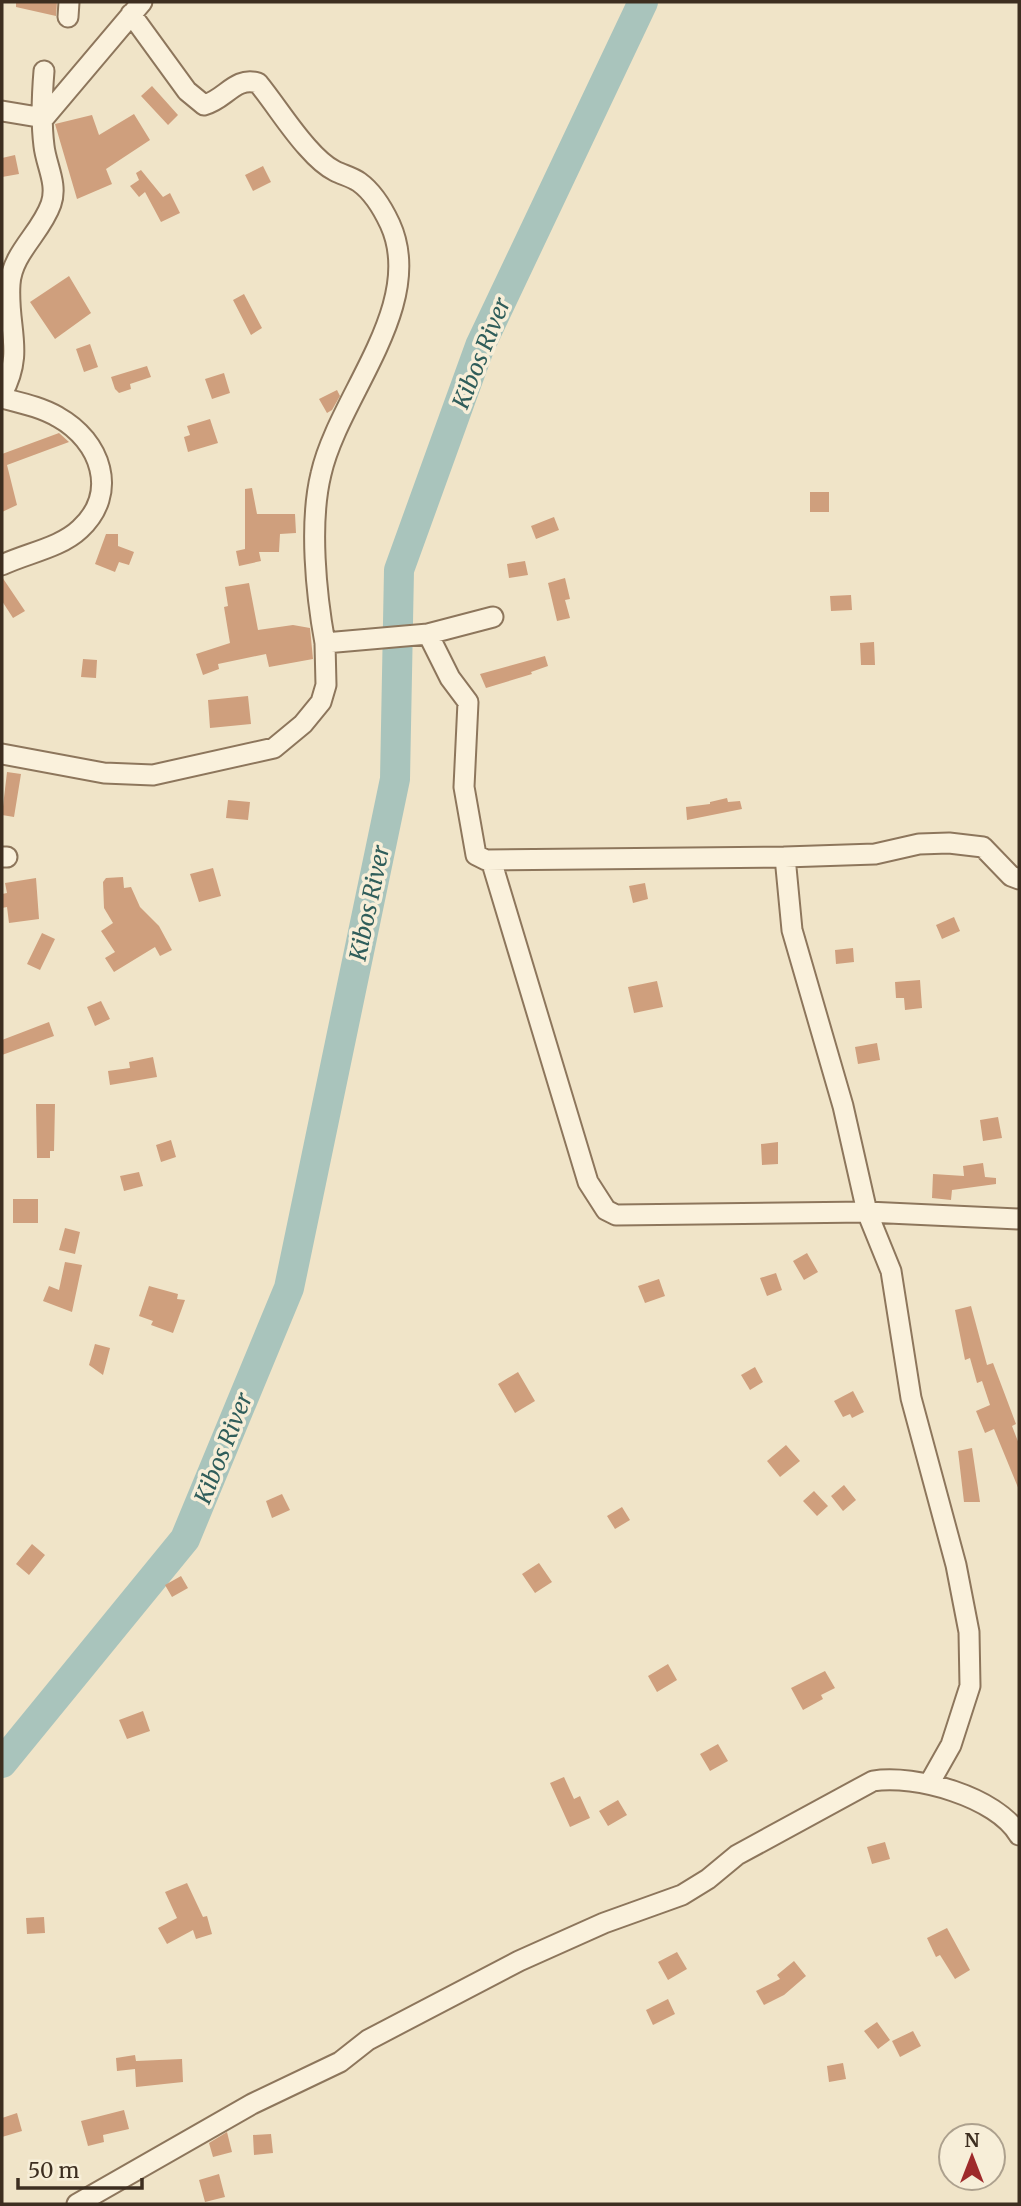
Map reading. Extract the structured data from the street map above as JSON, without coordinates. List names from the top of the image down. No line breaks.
{"water":["Kibos River"],"scale_bar":"50 m","north":"top"}
